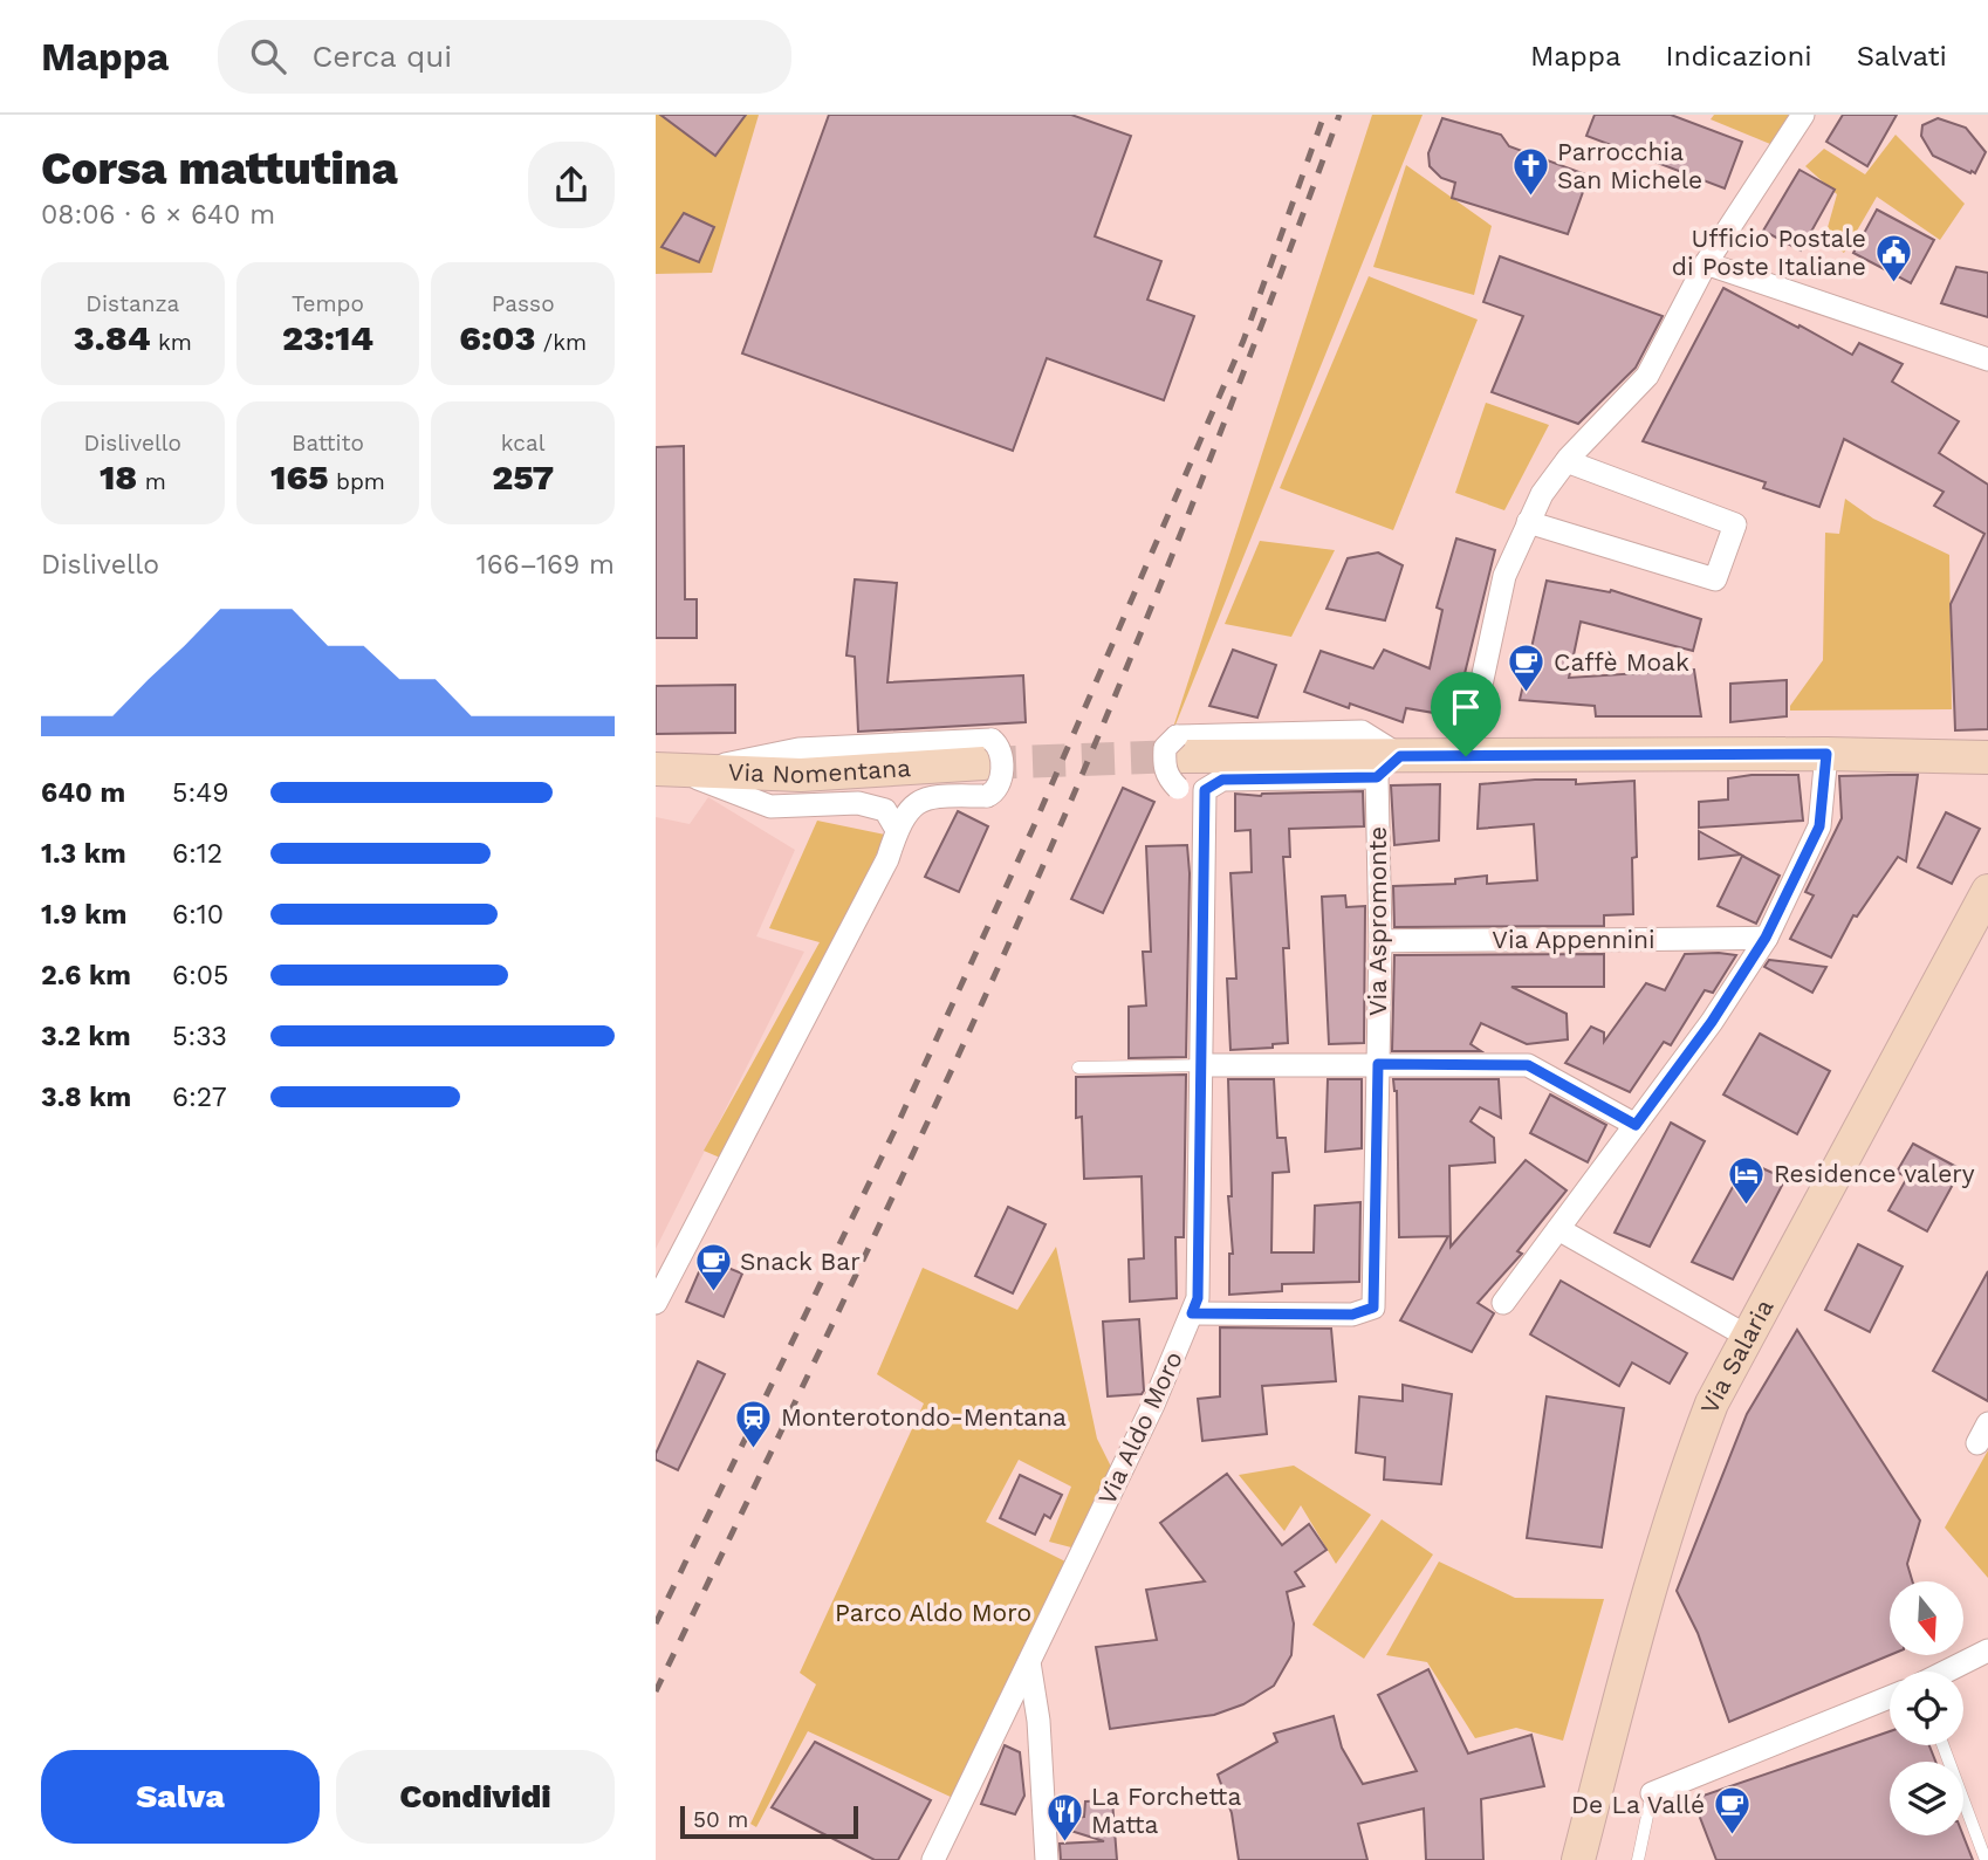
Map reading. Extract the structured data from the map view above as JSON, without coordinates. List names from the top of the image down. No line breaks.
{"streets":{"main road":["Via Nomentana","Via Salaria"],"street":["Via Aspromonte","Via Appennini","Via Aldo Moro"]},"crossings":[["Via Aspromonte","Via Appennini"],["Via Aspromonte","Via Aldo Moro"]],"parks":["Parco Aldo Moro"],"places":{"church":["Parrocchia San Michele"],"public building":["Ufficio Postale di Poste Italiane"],"cafe":["Caffè Moak","Snack Bar","De La Vallé"],"hotel":["Residence valery"],"station":["Monterotondo-Mentana"],"restaurant":["La Forchetta Matta"]},"scale_bar":"50 m","north":"bottom","page":{"header":"Mappa","search":"Cerca qui","nav":["Mappa","Indicazioni","Salvati"],"heading":["Corsa mattutina","08:06 · 6 × 640 m"],"stats":[["Distanza","3.84 km"],["Tempo","23:14"],["Passo","6:03 /km"],["Dislivello","18 m"],["Battito","165 bpm"],["kcal","257"]],"chart":["Dislivello","166–169 m"],"list":[{"name":"640 m","note":"5:49"},{"name":"1.3 km","note":"6:12"},{"name":"1.9 km","note":"6:10"},{"name":"2.6 km","note":"6:05"},{"name":"3.2 km","note":"5:33"},{"name":"3.8 km","note":"6:27"}],"buttons":["Salva","Condividi"],"scale":"50 m"}}
